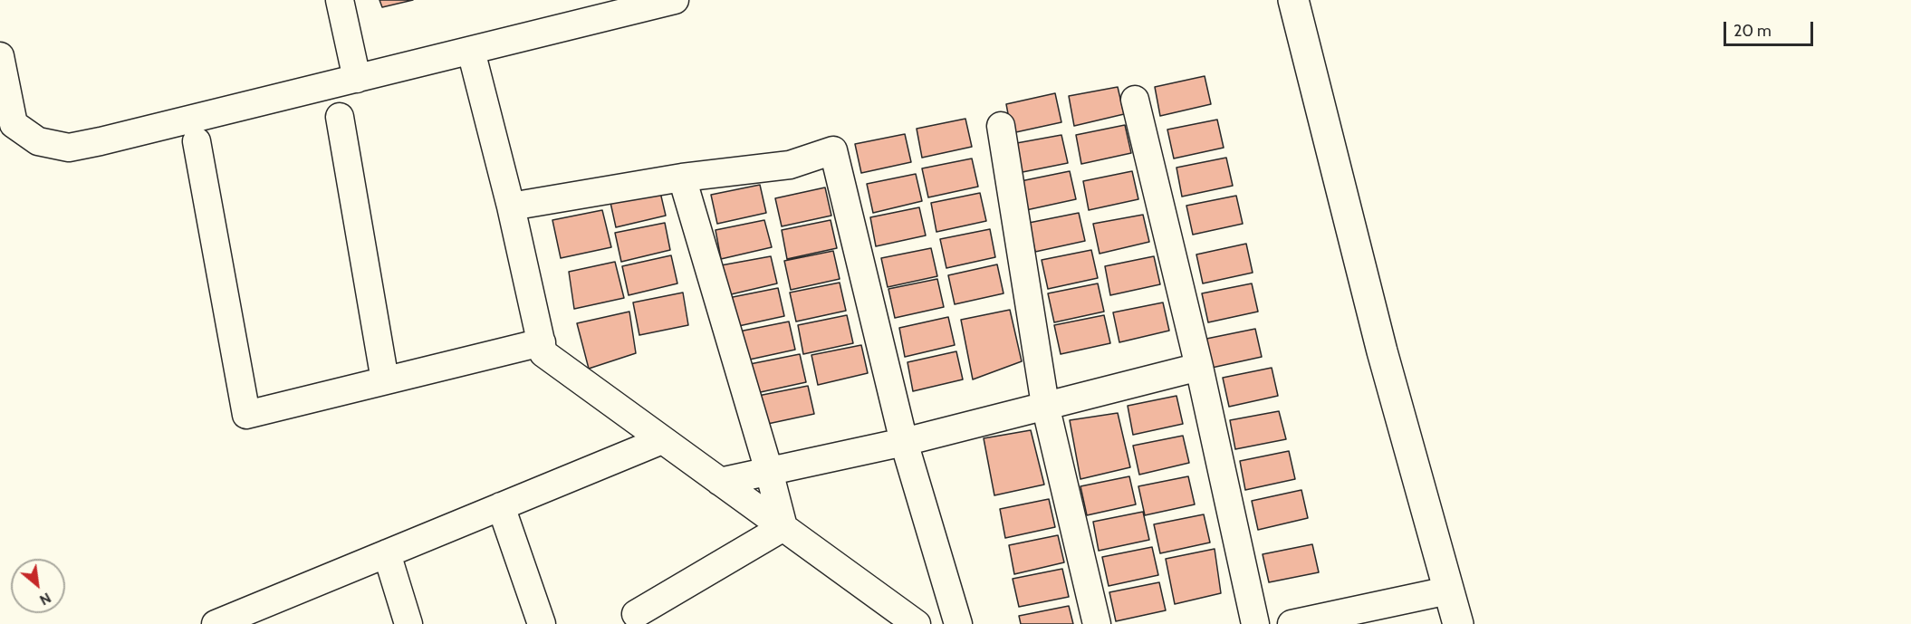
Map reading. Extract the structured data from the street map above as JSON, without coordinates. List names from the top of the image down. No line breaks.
{"scale_bar":"20 m","north":"bottom right"}
